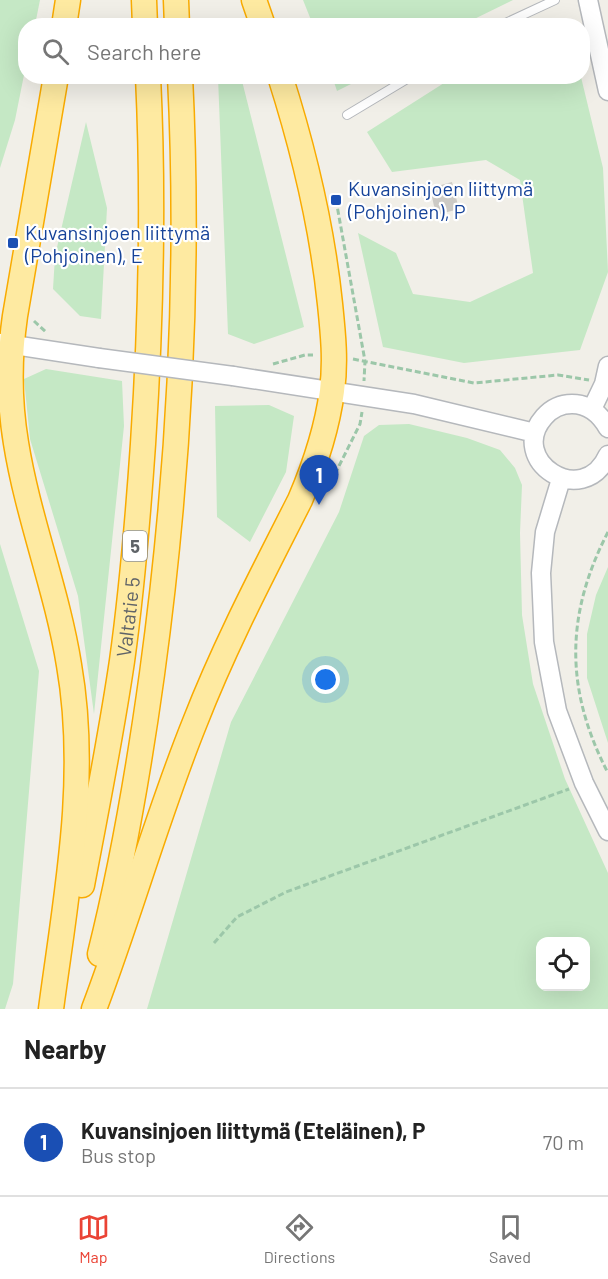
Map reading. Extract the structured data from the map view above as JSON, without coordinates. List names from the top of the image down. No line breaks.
{"streets":{"highway":["5","Valtatie 5"]},"places":{"transit":["Kuvansinjoen liittymä (Pohjoinen), P","Kuvansinjoen liittymä (Pohjoinen), E"]},"page":{"search":"Search here","pins":"1","heading":"Nearby","list":[{"mark":"1","name":"Kuvansinjoen liittymä (Eteläinen), P","note":"Bus stop","value":"70 m"}],"nav":["Map","Directions","Saved"]}}
